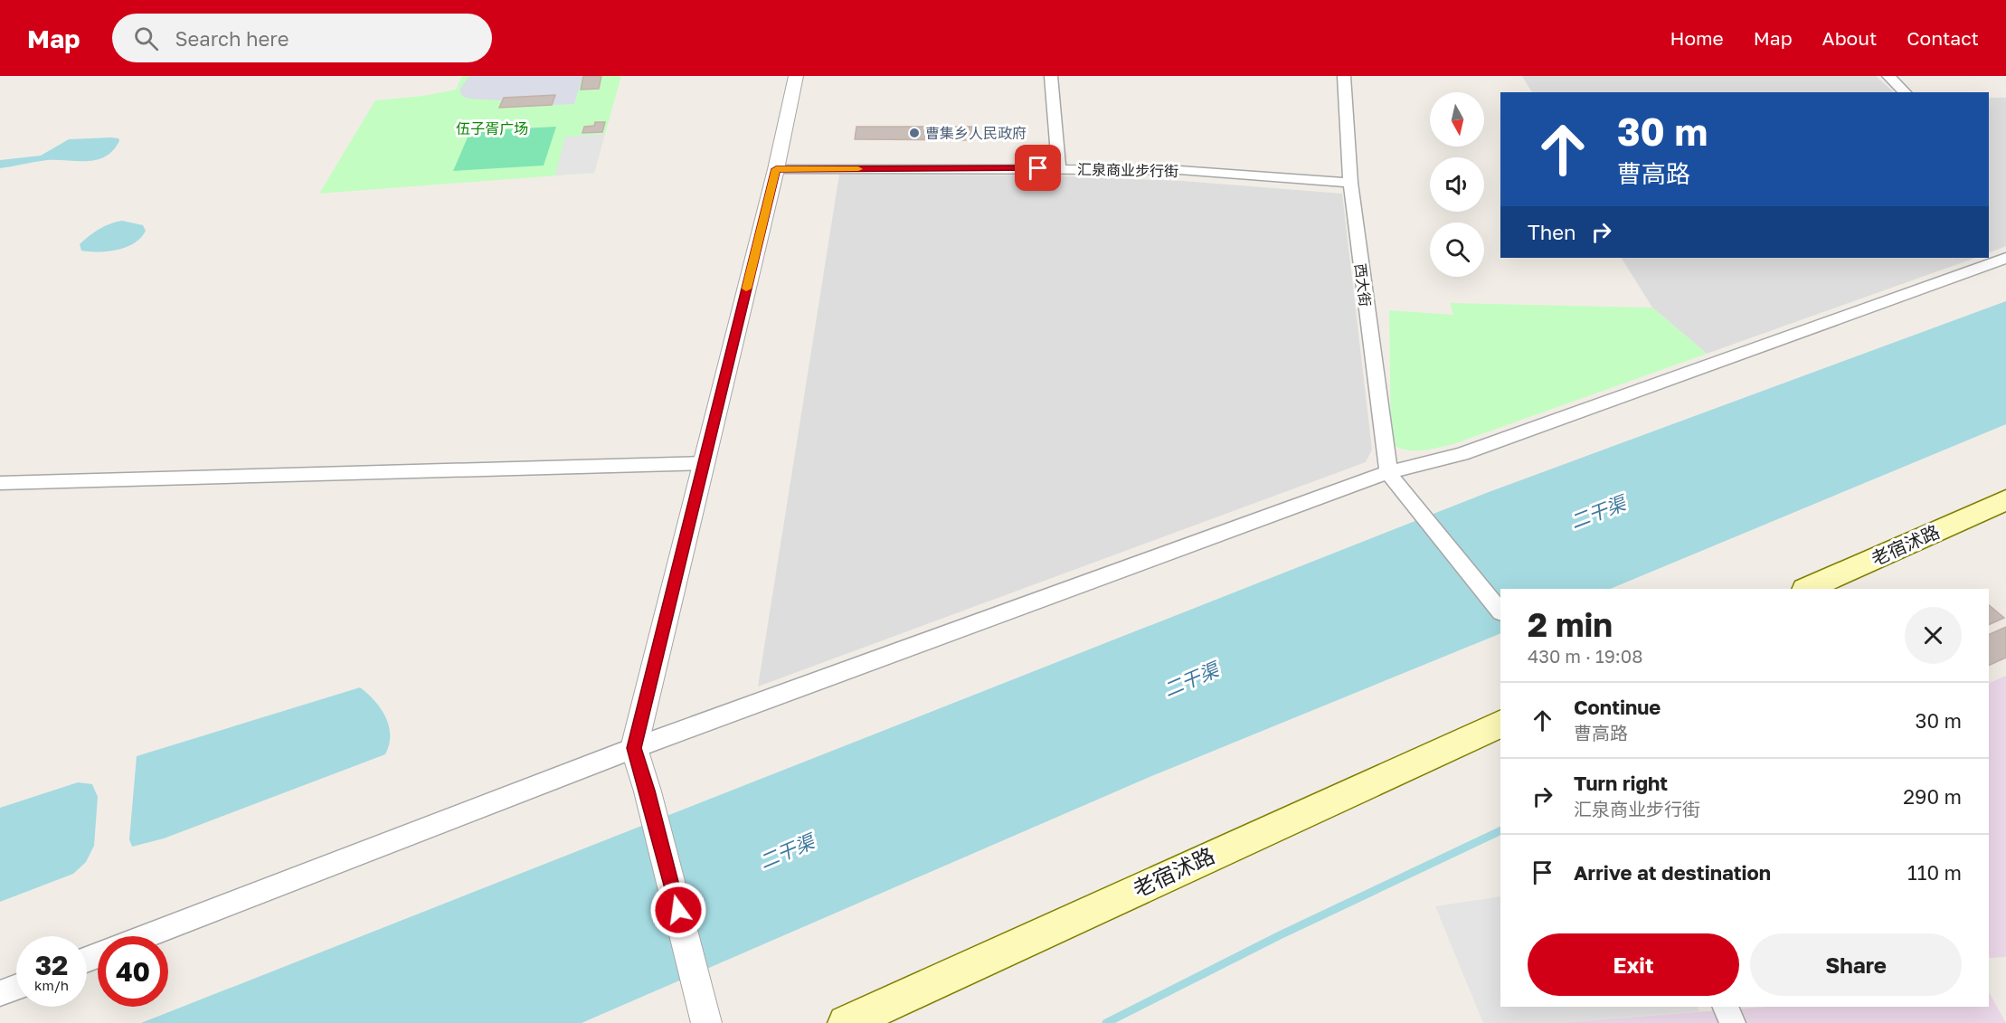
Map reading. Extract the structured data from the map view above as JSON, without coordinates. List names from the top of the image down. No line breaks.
{"streets":{"main road":["老宿沭路"],"street":["汇泉商业步行街","西大街"]},"crossings":[["汇泉商业步行街","西大街"]],"water":["二干渠"],"parks":["伍子胥广场"],"places":["曹集乡人民政府"],"north":"bottom","page":{"header":"Map","search":"Search here","nav":["Home","Map","About","Contact"],"turn":["30 m","曹高路"],"then":"Then","heading":["2 min","430 m · 19:08"],"list":[{"name":"Continue","note":"曹高路","value":"30 m"},{"name":"Turn right","note":"汇泉商业步行街","value":"290 m"},{"name":"Arrive at destination","value":"110 m"}],"buttons":["Exit","Share"],"speed":"32 km/h","limit":"40"}}
